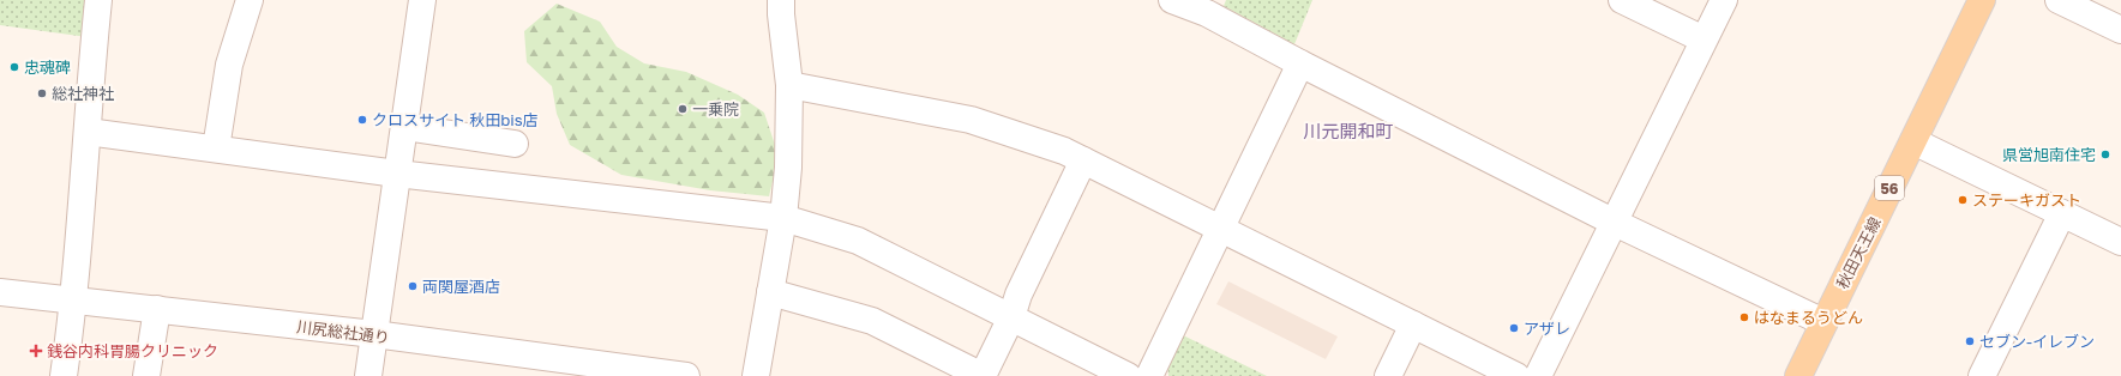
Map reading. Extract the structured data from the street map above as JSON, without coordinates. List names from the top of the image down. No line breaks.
{"streets":{"main road":["56","秋田天王線"],"street":["川尻総社通り"]},"districts":["川元開和町"],"places":{"other":["忠魂碑","総社神社","一乗院","クロスサイト 秋田bis店","県営旭南住宅","ステーキガスト","両関屋酒店","はなまるうどん","アザレ","セブン-イレブン"],"health":["銭谷内科胃腸クリニック"]}}
